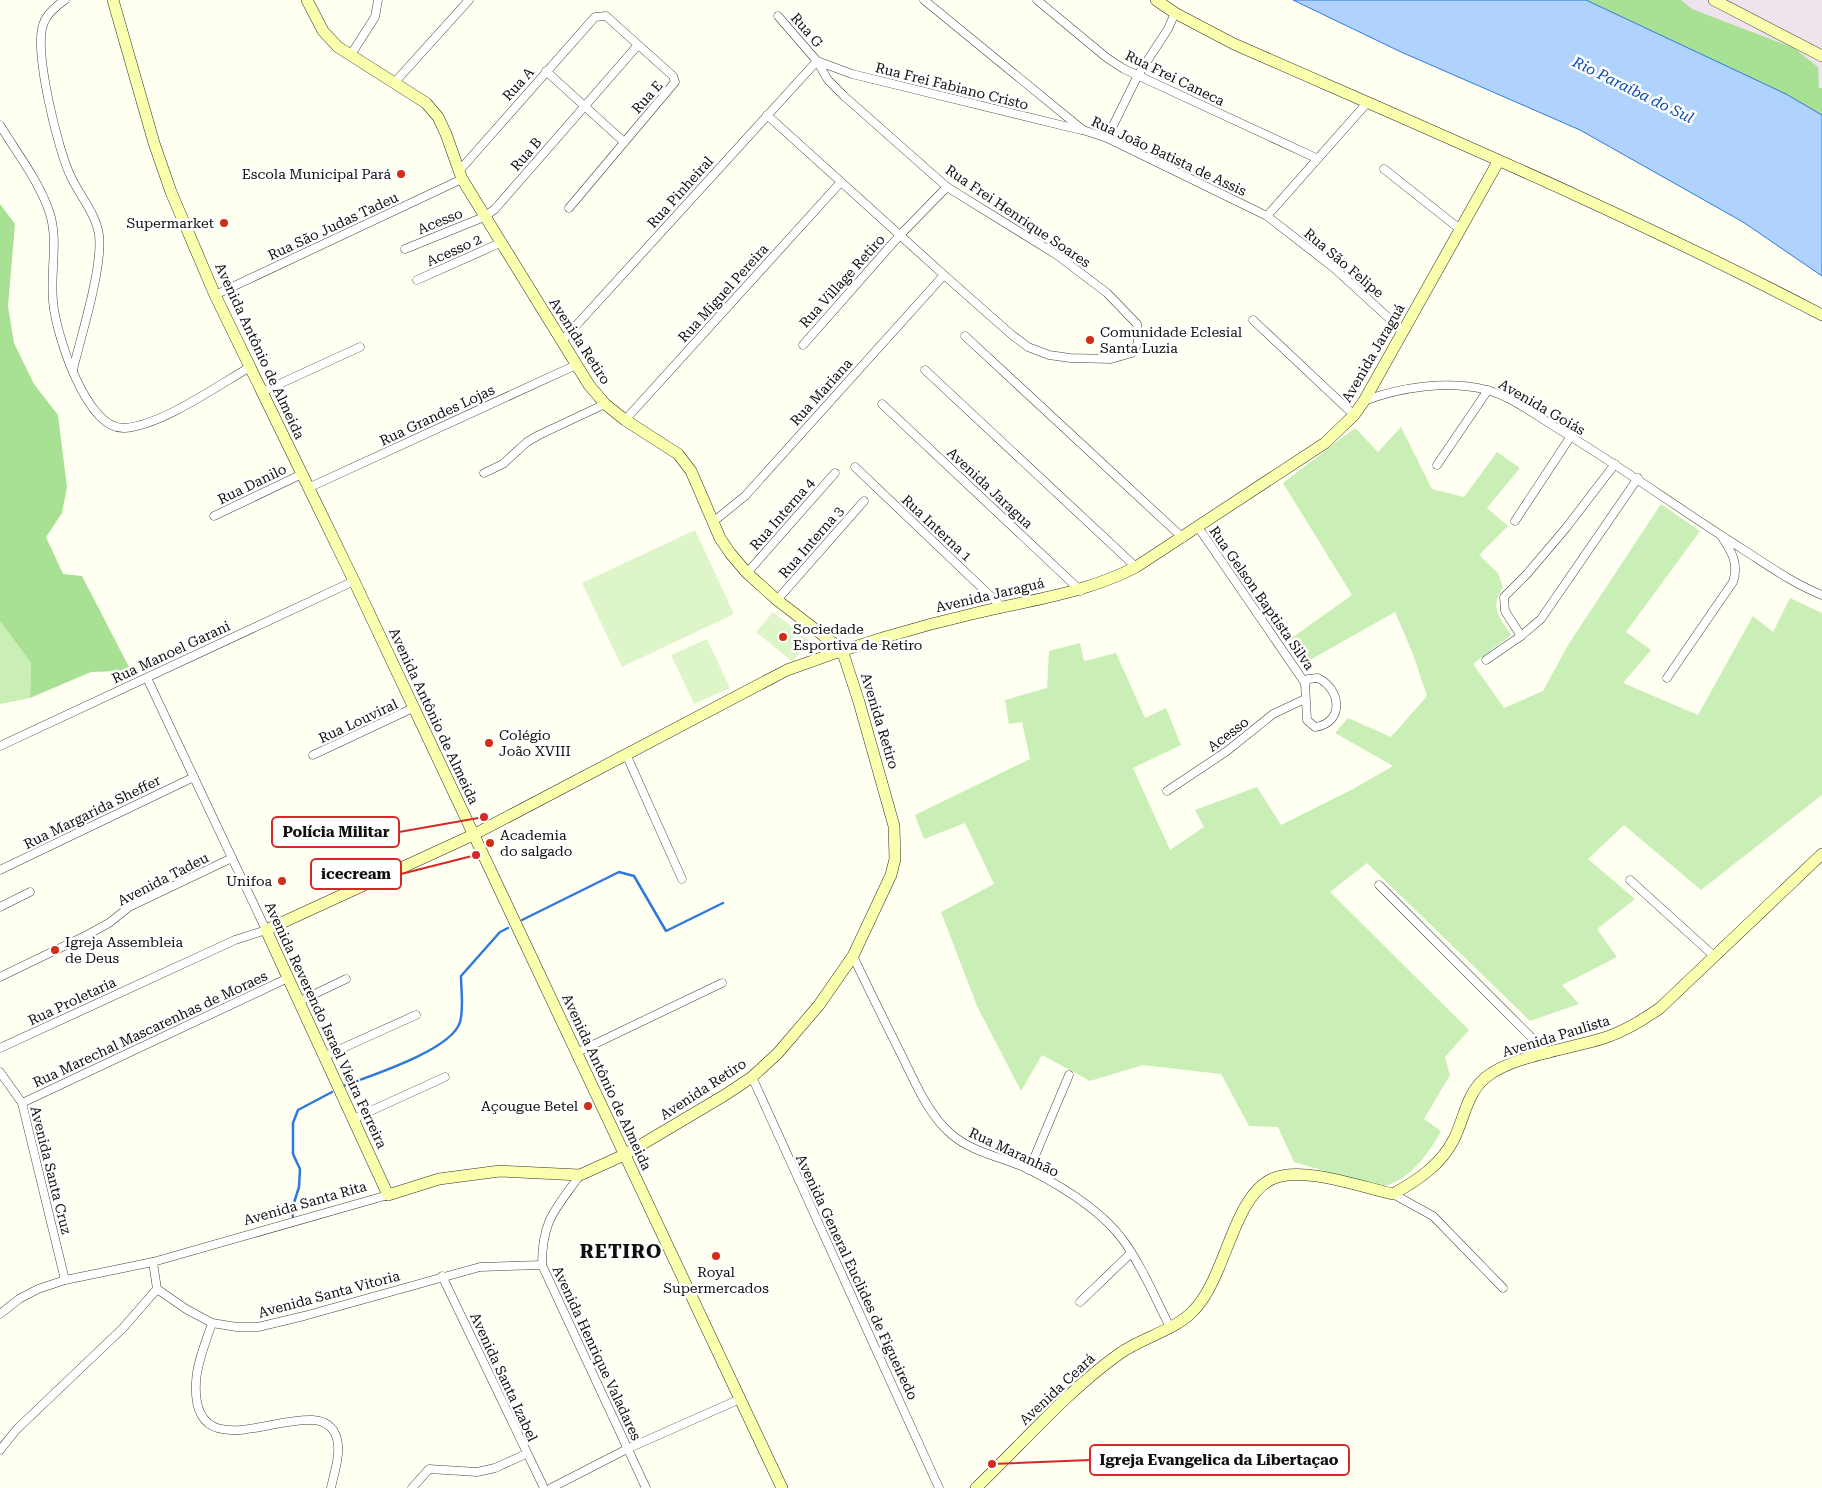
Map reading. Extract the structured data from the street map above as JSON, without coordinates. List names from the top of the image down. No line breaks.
{"streets":{"street":["Rua G","Rua Frei Caneca","Rua A","Rua Frei Fabiano Cristo","Rua E","Rua B","Rua João Batista de Assis","Rua Pinheiral","Rua Frei Henrique Soares","Acesso","Rua São Judas Tadeu","Acesso 2","Rua São Felipe","Rua Village Retiro","Rua Miguel Pereira","Avenida Retiro","Avenida Antônio de Almeida","Avenida Jaraguá","Rua Mariana","Avenida Goiás","Rua Grandes Lojas","Rua Danilo","Avenida Jaragua","Rua Interna 4","Rua Interna 1","Rua Interna 3","Rua Gelson Baptista Silva","Rua Manoel Garani","Rua Louviral","Rua Margarida Sheffer","Avenida Tadeu","Rua Proletaria","Avenida Reverendo Israel Vieira Ferreira","Rua Marechal Mascarenhas de Moraes","Avenida Paulista","Rua Maranhão","Avenida Santa Cruz","Avenida Santa Rita","Avenida General Euclides de Figueiredo","Avenida Santa Vitoria","Avenida Henrique Valadares","Avenida Santa Izabel","Avenida Ceará"]},"crossings":[["Rua G","Rua Frei Fabiano Cristo"],["Rua G","Rua Pinheiral"],["Rua G","Rua Frei Henrique Soares"],["Rua A","Rua E"],["Rua A","Rua São Judas Tadeu"],["Rua A","Avenida Retiro"],["Rua Frei Fabiano Cristo","Rua João Batista de Assis"],["Rua Frei Fabiano Cristo","Rua Pinheiral"],["Rua Frei Fabiano Cristo","Rua Frei Henrique Soares"],["Rua E","Rua B"],["Rua B","Acesso"],["Rua B","Avenida Retiro"],["Rua João Batista de Assis","Rua São Felipe"],["Rua Pinheiral","Rua Frei Henrique Soares"],["Rua Pinheiral","Avenida Retiro"],["Rua Frei Henrique Soares","Rua Village Retiro"],["Rua Frei Henrique Soares","Rua Miguel Pereira"],["Rua Frei Henrique Soares","Rua Mariana"],["Acesso","Avenida Retiro"],["Acesso","Rua Gelson Baptista Silva"],["Rua São Judas Tadeu","Avenida Retiro"],["Rua São Judas Tadeu","Avenida Antônio de Almeida"],["Acesso 2","Avenida Retiro"],["Rua São Felipe","Avenida Jaraguá"],["Rua Miguel Pereira","Avenida Retiro"],["Avenida Retiro","Avenida Antônio de Almeida"],["Avenida Retiro","Avenida Jaraguá"],["Avenida Retiro","Rua Mariana"],["Avenida Retiro","Rua Grandes Lojas"],["Avenida Retiro","Rua Interna 4"],["Avenida Retiro","Rua Interna 3"],["Avenida Retiro","Rua Maranhão"],["Avenida Retiro","Avenida Santa Rita"],["Avenida Retiro","Avenida General Euclides de Figueiredo"],["Avenida Antônio de Almeida","Avenida Jaraguá"],["Avenida Antônio de Almeida","Rua Grandes Lojas"],["Avenida Antônio de Almeida","Rua Danilo"],["Avenida Antônio de Almeida","Rua Manoel Garani"],["Avenida Antônio de Almeida","Rua Louviral"],["Avenida Antônio de Almeida","Avenida Santa Rita"],["Avenida Jaraguá","Avenida Goiás"],["Avenida Jaraguá","Avenida Jaragua"],["Avenida Jaraguá","Rua Interna 1"],["Avenida Jaraguá","Rua Gelson Baptista Silva"],["Avenida Jaraguá","Rua Proletaria"],["Avenida Jaraguá","Avenida Reverendo Israel Vieira Ferreira"],["Rua Manoel Garani","Avenida Reverendo Israel Vieira Ferreira"],["Rua Margarida Sheffer","Avenida Reverendo Israel Vieira Ferreira"],["Avenida Tadeu","Avenida Reverendo Israel Vieira Ferreira"],["Rua Proletaria","Avenida Reverendo Israel Vieira Ferreira"],["Avenida Reverendo Israel Vieira Ferreira","Rua Marechal Mascarenhas de Moraes"],["Avenida Reverendo Israel Vieira Ferreira","Avenida Santa Rita"],["Rua Marechal Mascarenhas de Moraes","Avenida Santa Cruz"],["Rua Maranhão","Avenida Ceará"],["Avenida Santa Cruz","Avenida Santa Rita"],["Avenida Santa Rita","Avenida Henrique Valadares"],["Avenida Santa Vitoria","Avenida Henrique Valadares"],["Avenida Santa Vitoria","Avenida Santa Izabel"]],"districts":["RETIRO"],"water":["Rio Paraíba do Sul"],"places":["Escola Municipal Pará","Supermarket","Comunidade Eclesial Santa Luzia","Sociedade Esportiva de Retiro","Colégio João XVIII","Polícia Militar","Academia do salgado","icecream","Unifoa","Igreja Assembleia de Deus","Açougue Betel","Royal Supermercados","Igreja Evangelica da Libertaçao"]}
